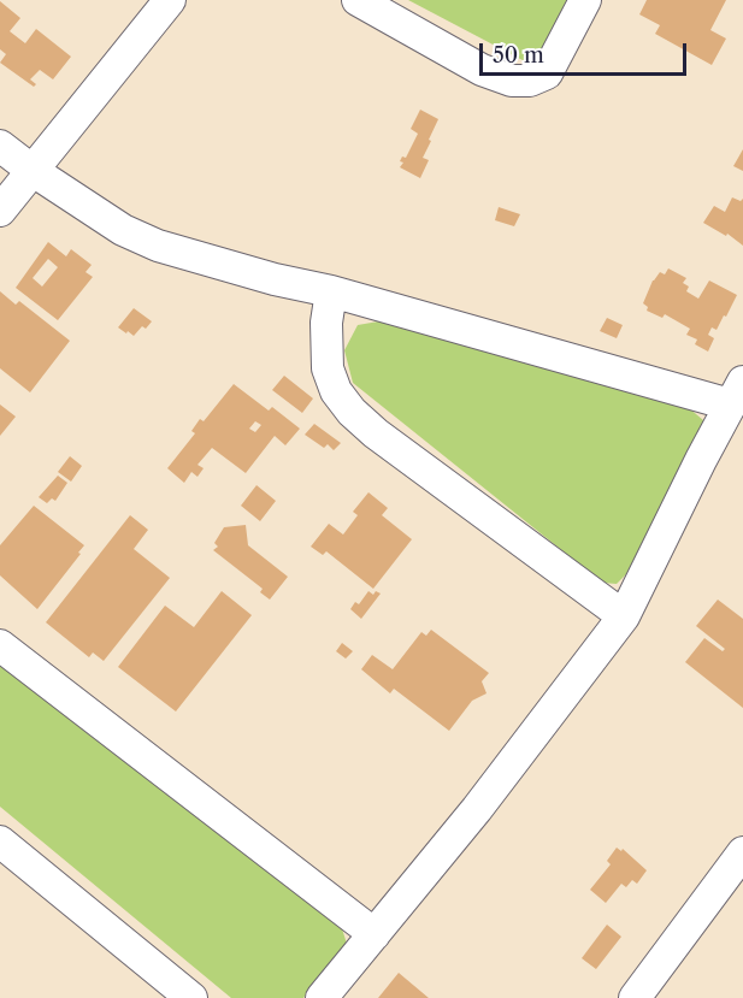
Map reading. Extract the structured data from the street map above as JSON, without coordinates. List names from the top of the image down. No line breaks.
{"scale_bar":"50 m"}
